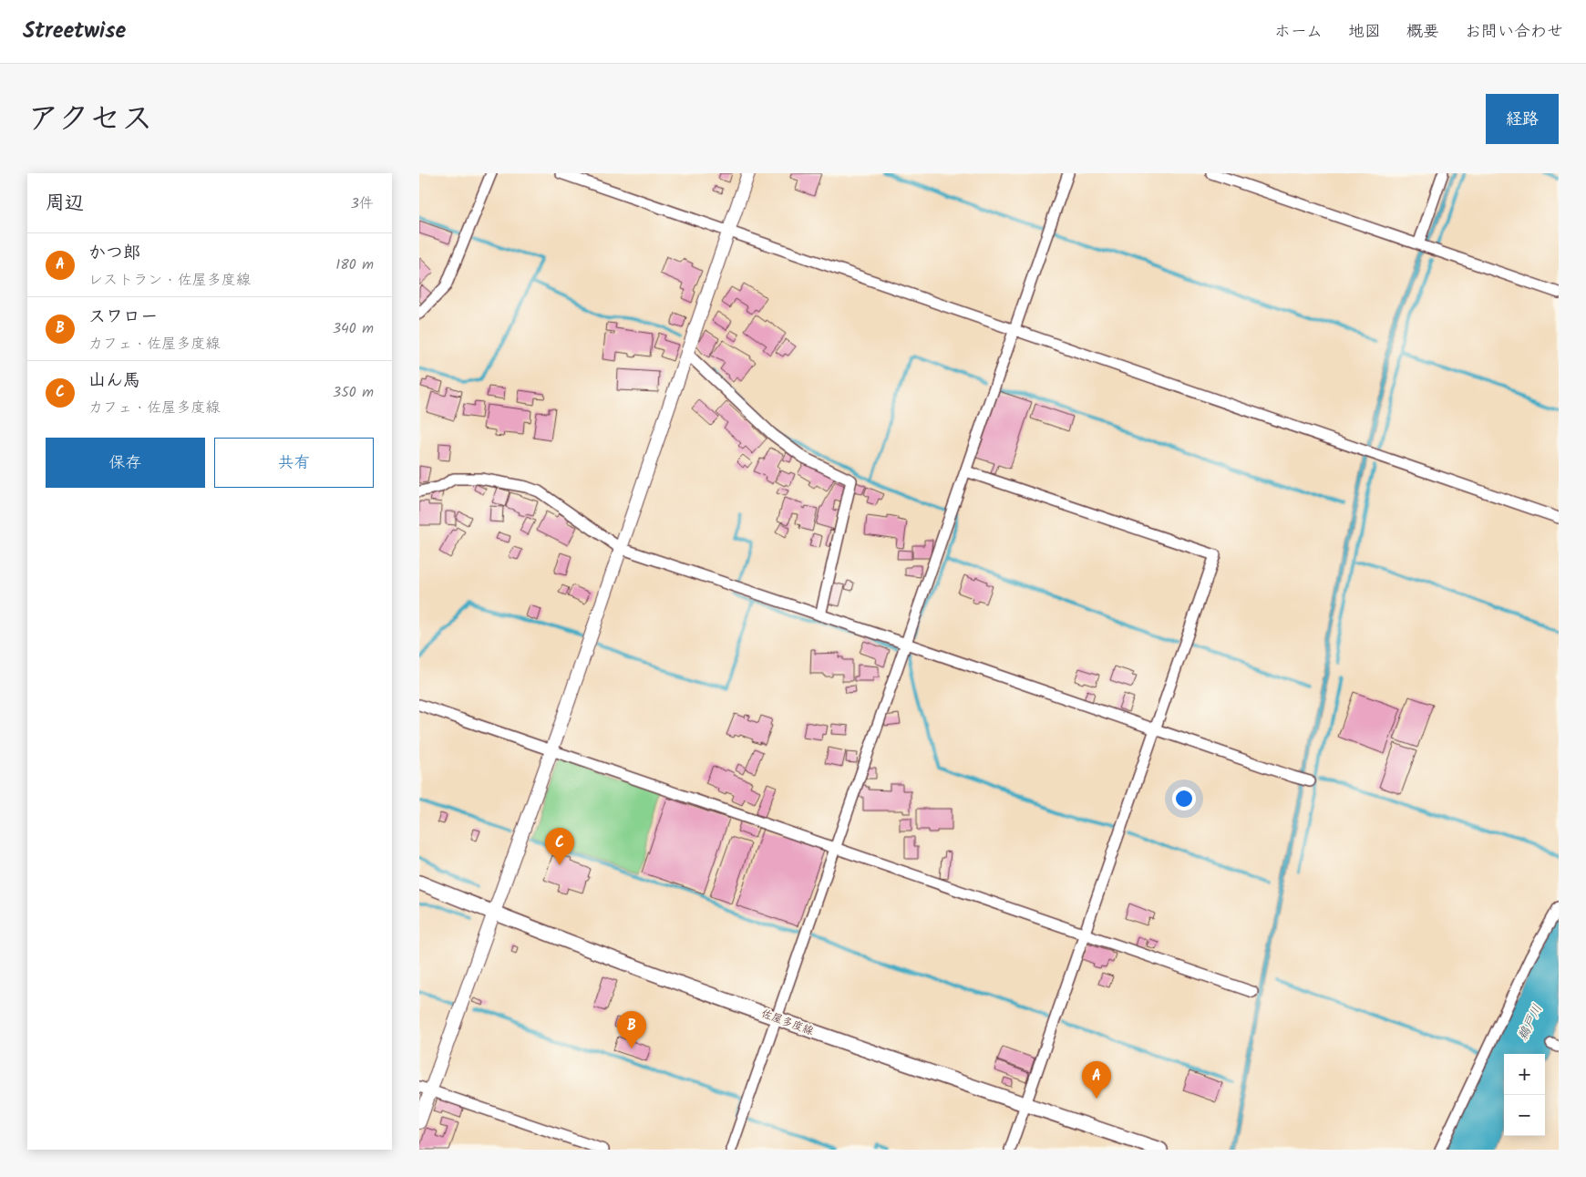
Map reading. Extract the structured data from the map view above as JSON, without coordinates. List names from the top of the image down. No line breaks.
{"streets":{"main road":["佐屋多度線"]},"water":["鵜戸川"],"page":{"header":"Streetwise","nav":["ホーム","地図","概要","お問い合わせ"],"title":"アクセス","buttons":["経路",["保存","共有"]],"heading":["周辺","3件"],"list":[{"mark":"A","name":"かつ郎","note":"レストラン · 佐屋多度線","value":"180 m"},{"mark":"B","name":"スワロー","note":"カフェ · 佐屋多度線","value":"340 m"},{"mark":"C","name":"山ん馬","note":"カフェ · 佐屋多度線","value":"350 m"}],"pins":["C","B","A"],"map_buttons":["+","−"]}}
